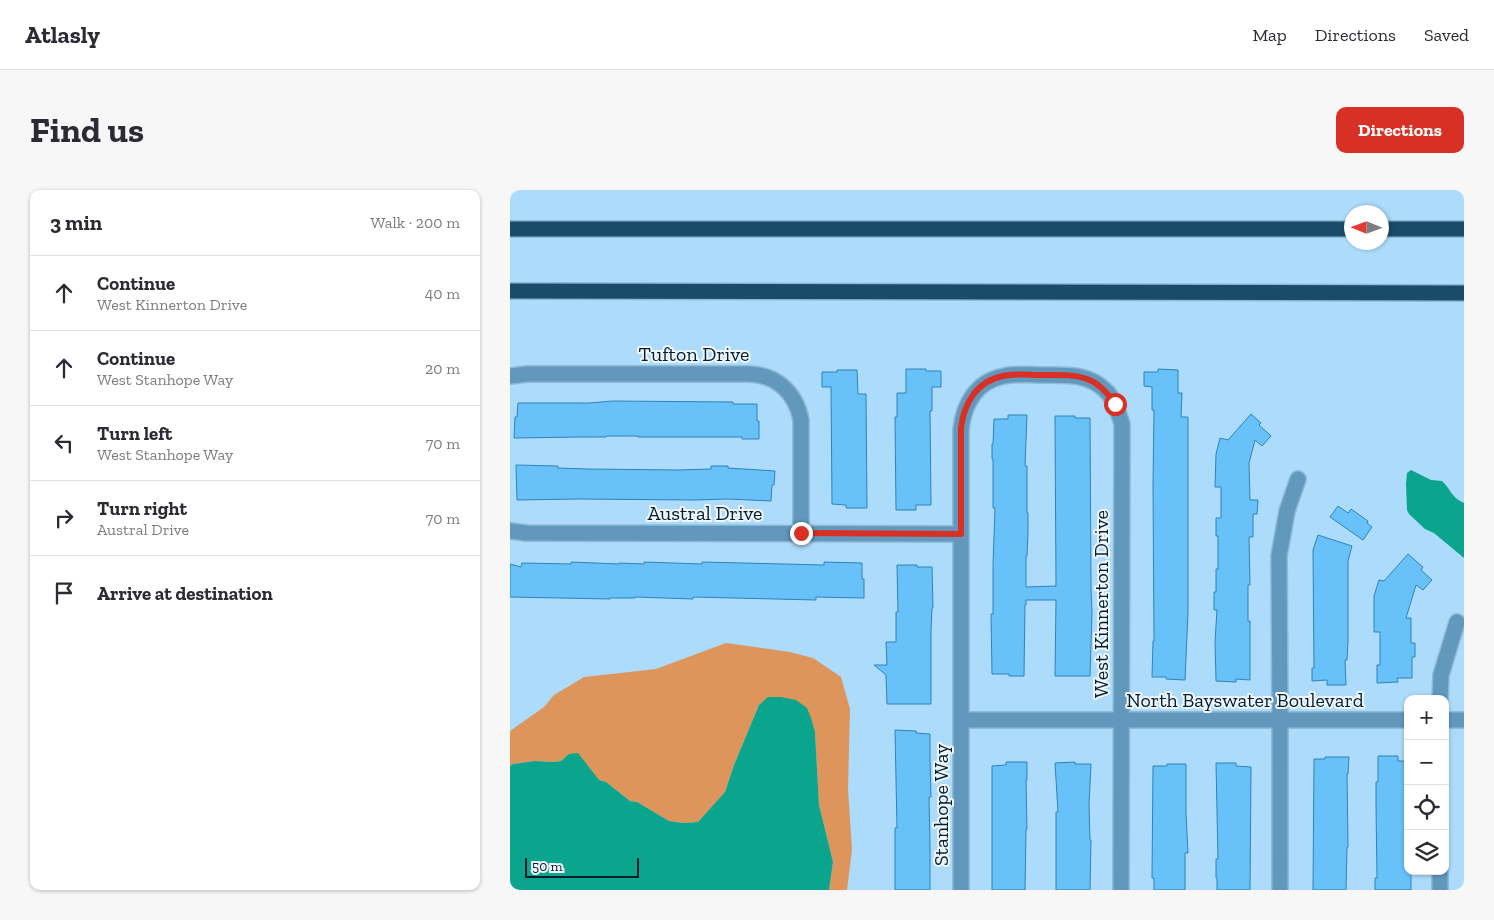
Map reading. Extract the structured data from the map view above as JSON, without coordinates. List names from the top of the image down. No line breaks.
{"streets":{"street":["Tufton Drive","Austral Drive","West Kinnerton Drive","North Bayswater Boulevard","Stanhope Way"]},"crossings":[["Tufton Drive","Austral Drive"],["Austral Drive","West Kinnerton Drive"],["Austral Drive","Stanhope Way"],["West Kinnerton Drive","North Bayswater Boulevard"],["West Kinnerton Drive","Stanhope Way"],["North Bayswater Boulevard","Stanhope Way"]],"scale_bar":"50 m","north":"left","page":{"header":"Atlasly","nav":["Map","Directions","Saved"],"buttons":"Directions","title":"Find us","heading":["3 min","Walk · 200 m"],"list":[["Continue","West Kinnerton Drive","40 m"],["Continue","West Stanhope Way","20 m"],["Turn left","West Stanhope Way","70 m"],["Turn right","Austral Drive","70 m"],"Arrive at destination"],"map_buttons":["+","−"],"scale":"50 m"}}
